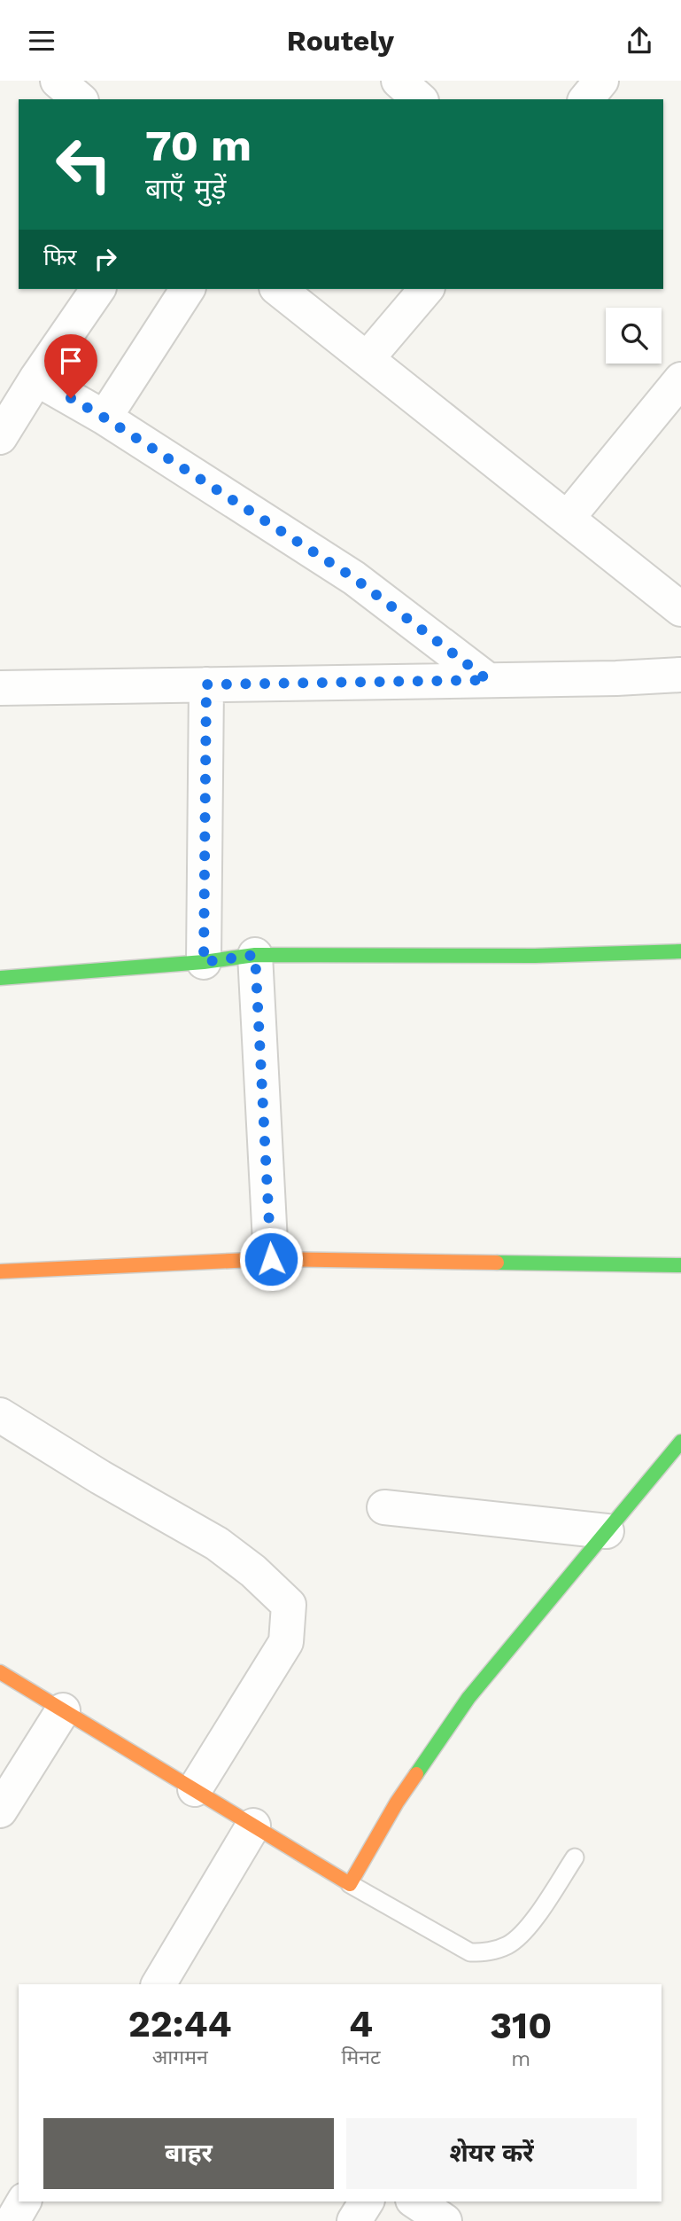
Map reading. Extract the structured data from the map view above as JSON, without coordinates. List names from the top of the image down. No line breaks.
{"page":{"header":"Routely","turn":["70 m","बाएँ मुड़ें"],"then":"फिर","eta":["22:44","आगमन","4","मिनट","310","m"],"buttons":["बाहर","शेयर करें"]}}
